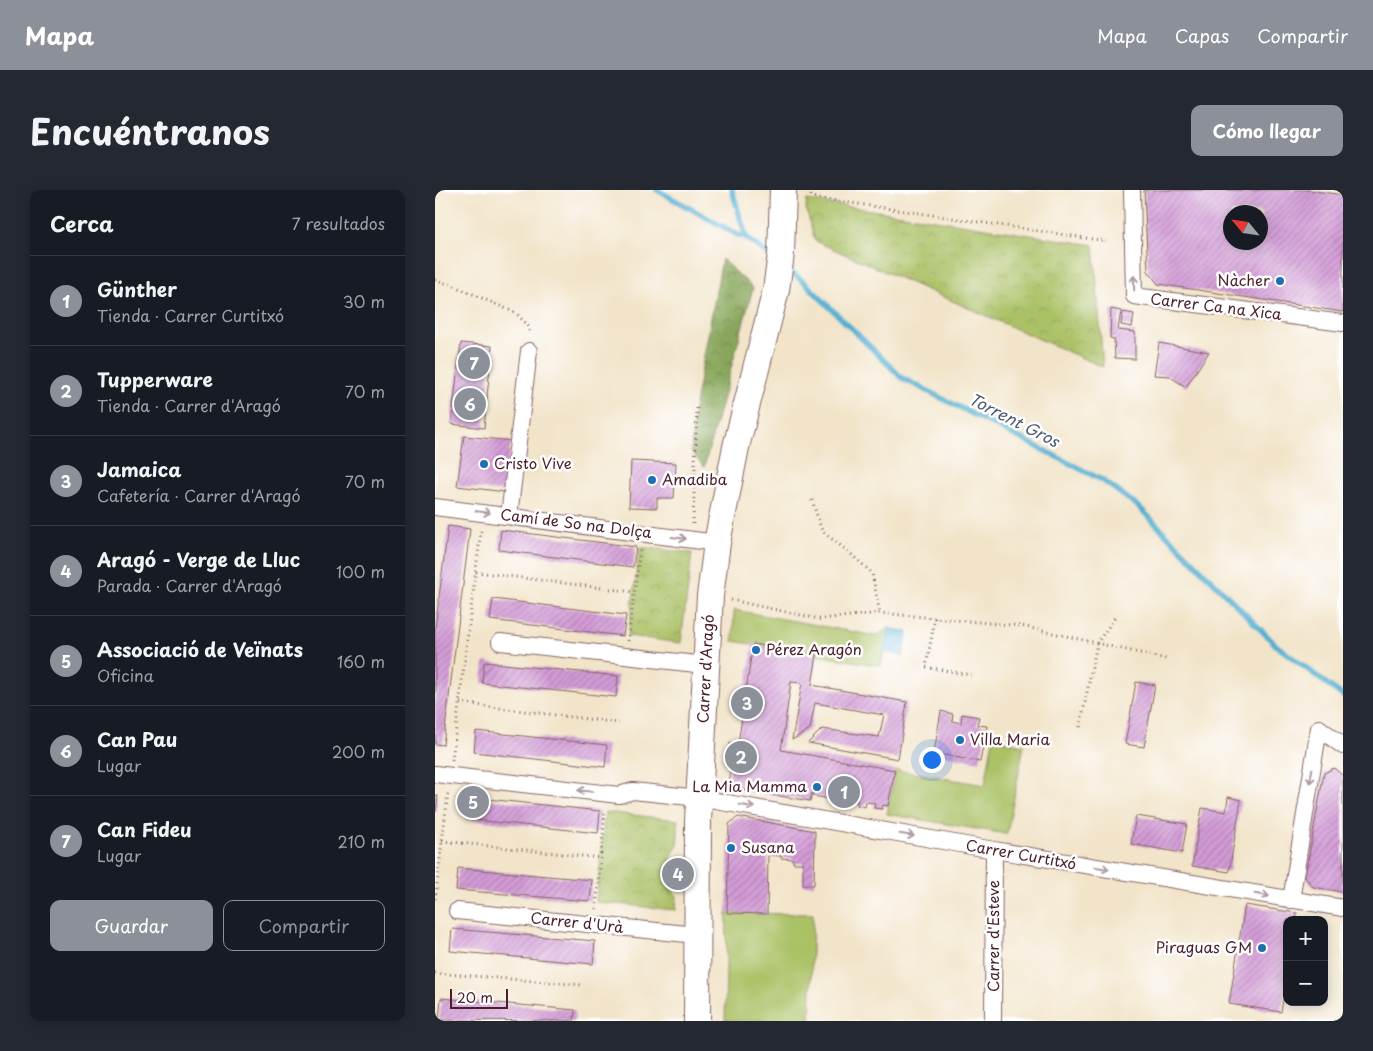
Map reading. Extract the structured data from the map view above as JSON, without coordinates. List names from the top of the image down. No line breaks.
{"streets":{"main road":["Carrer d'Aragó"],"street":["Carrer Ca na Xica","Camí de So na Dolça","Carrer Curtitxó","Carrer d'Urà","Carrer d'Esteve"]},"crossings":[["Camí de So na Dolça","Carrer d'Aragó"],["Carrer d'Aragó","Carrer Curtitxó"],["Carrer d'Aragó","Carrer d'Urà"],["Carrer Curtitxó","Carrer d'Esteve"]],"water":["Torrent Gros"],"places":["Nàcher","Cristo Vive","Amadiba","Pérez Aragón","Villa Maria","La Mia Mamma","Susana","Piraguas GM"],"scale_bar":"20 m","north":"top left","page":{"header":"Mapa","nav":["Mapa","Capas","Compartir"],"title":"Encuéntranos","buttons":["Cómo llegar",["Guardar","Compartir"]],"heading":["Cerca","7 resultados"],"list":[{"mark":"1","name":"Günther","note":"Tienda · Carrer Curtitxó","value":"30 m"},{"mark":"2","name":"Tupperware","note":"Tienda · Carrer d'Aragó","value":"70 m"},{"mark":"3","name":"Jamaica","note":"Cafetería · Carrer d'Aragó","value":"70 m"},{"mark":"4","name":"Aragó - Verge de Lluc","note":"Parada · Carrer d'Aragó","value":"100 m"},{"mark":"5","name":"Associació de Veïnats","note":"Oficina","value":"160 m"},{"mark":"6","name":"Can Pau","note":"Lugar","value":"200 m"},{"mark":"7","name":"Can Fideu","note":"Lugar","value":"210 m"}],"pins":["7","6","3","2","1","5","4"],"map_buttons":["+","−"],"scale":"20 m"}}
